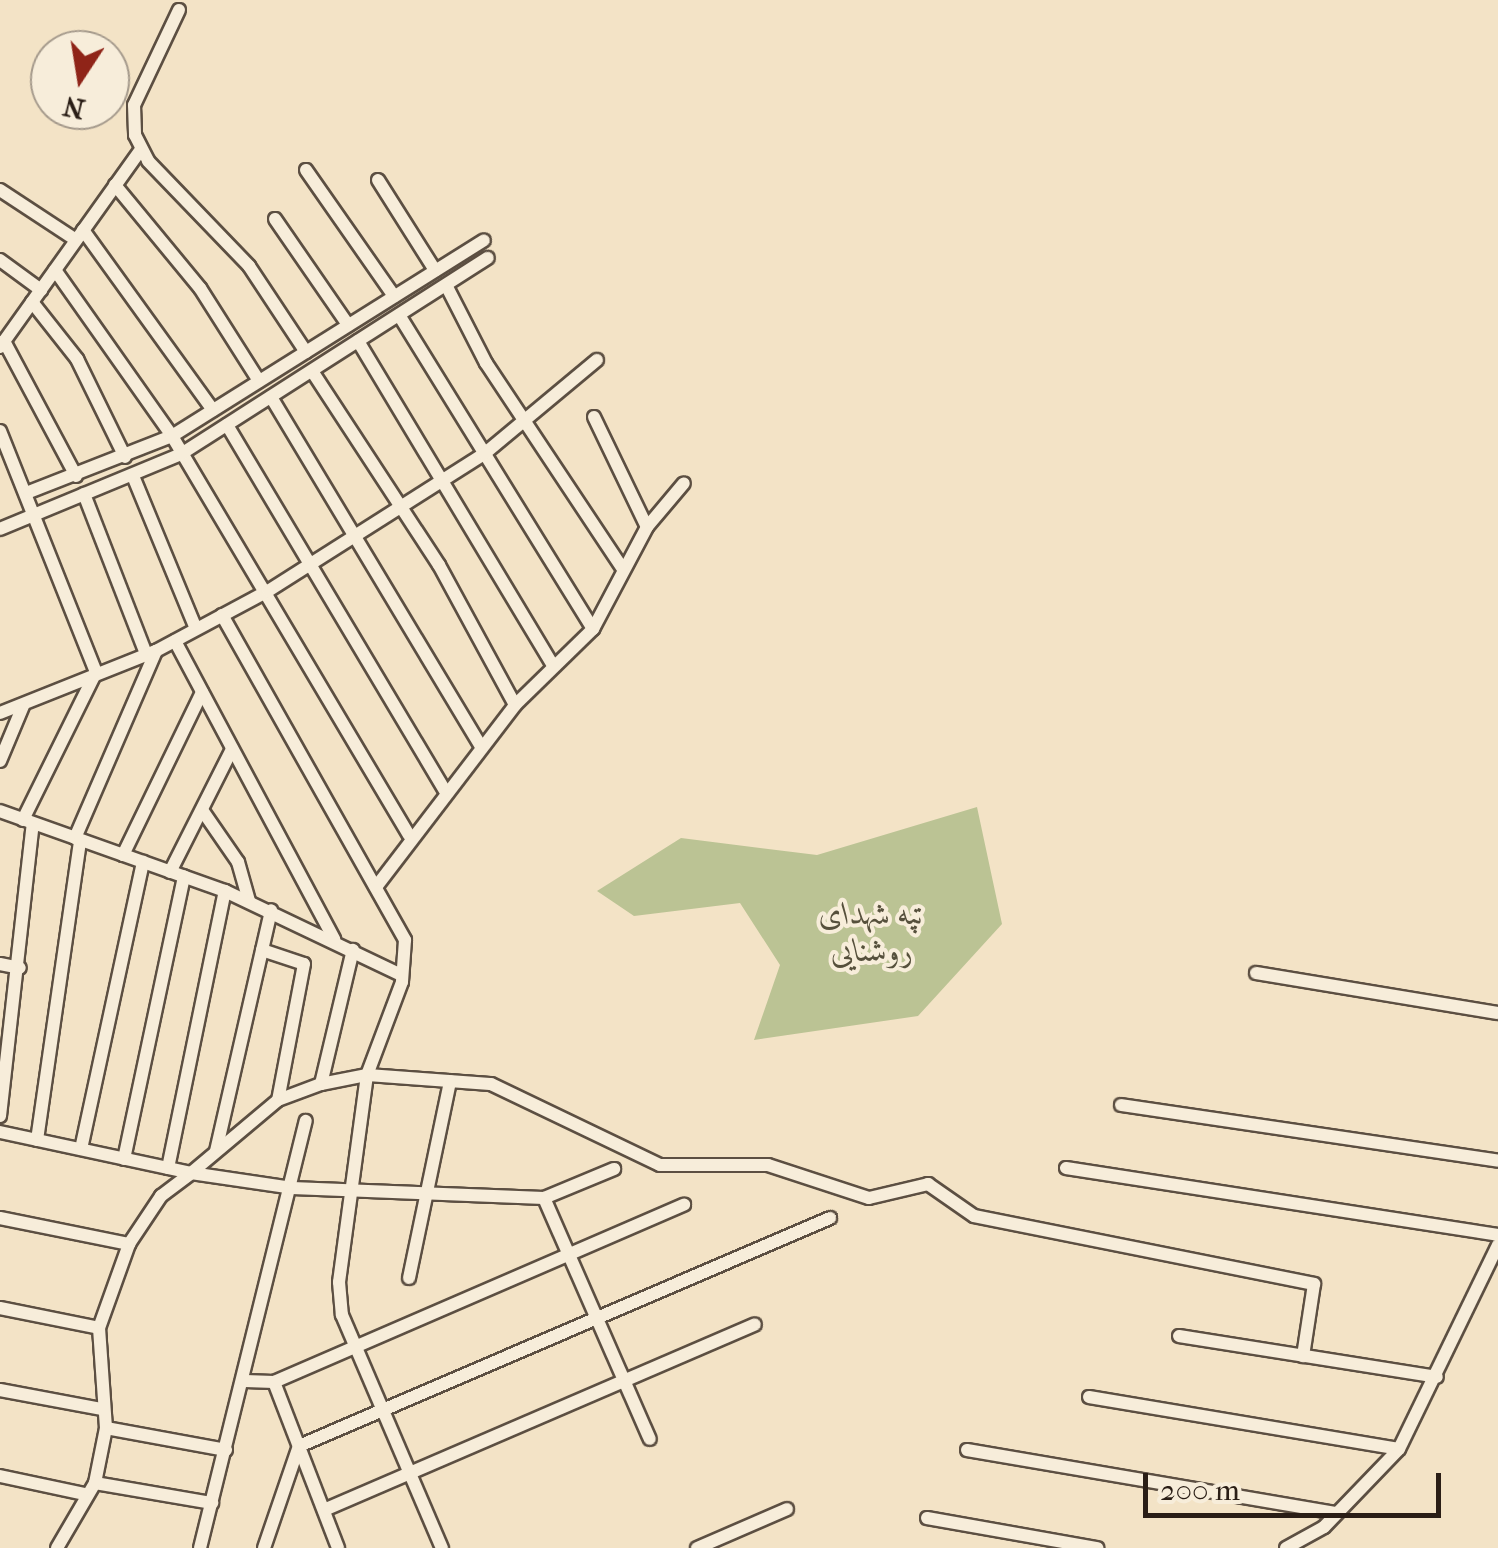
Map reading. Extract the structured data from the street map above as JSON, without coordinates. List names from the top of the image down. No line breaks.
{"parks":["تپه شهدای روشنایی"],"scale_bar":"200 m","north":"bottom"}
